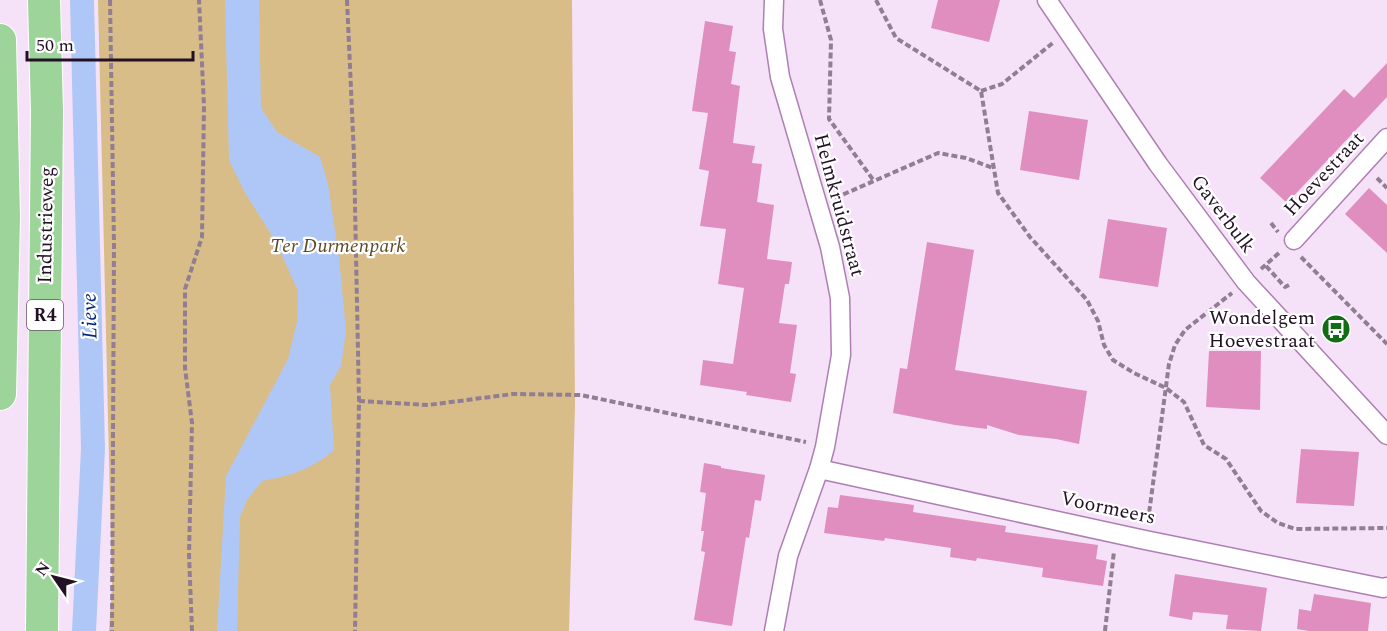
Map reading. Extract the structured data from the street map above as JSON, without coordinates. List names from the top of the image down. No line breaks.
{"streets":{"highway":["Industrieweg","R4"],"street":["Hoevestraat","Helmkruidstraat","Gaverbulk","Voormeers"]},"crossings":[["Helmkruidstraat","Voormeers"]],"water":["Lieve"],"parks":["Ter Durmenpark"],"places":{"bus stop":["Wondelgem Hoevestraat"]},"scale_bar":"50 m","north":"top left"}
